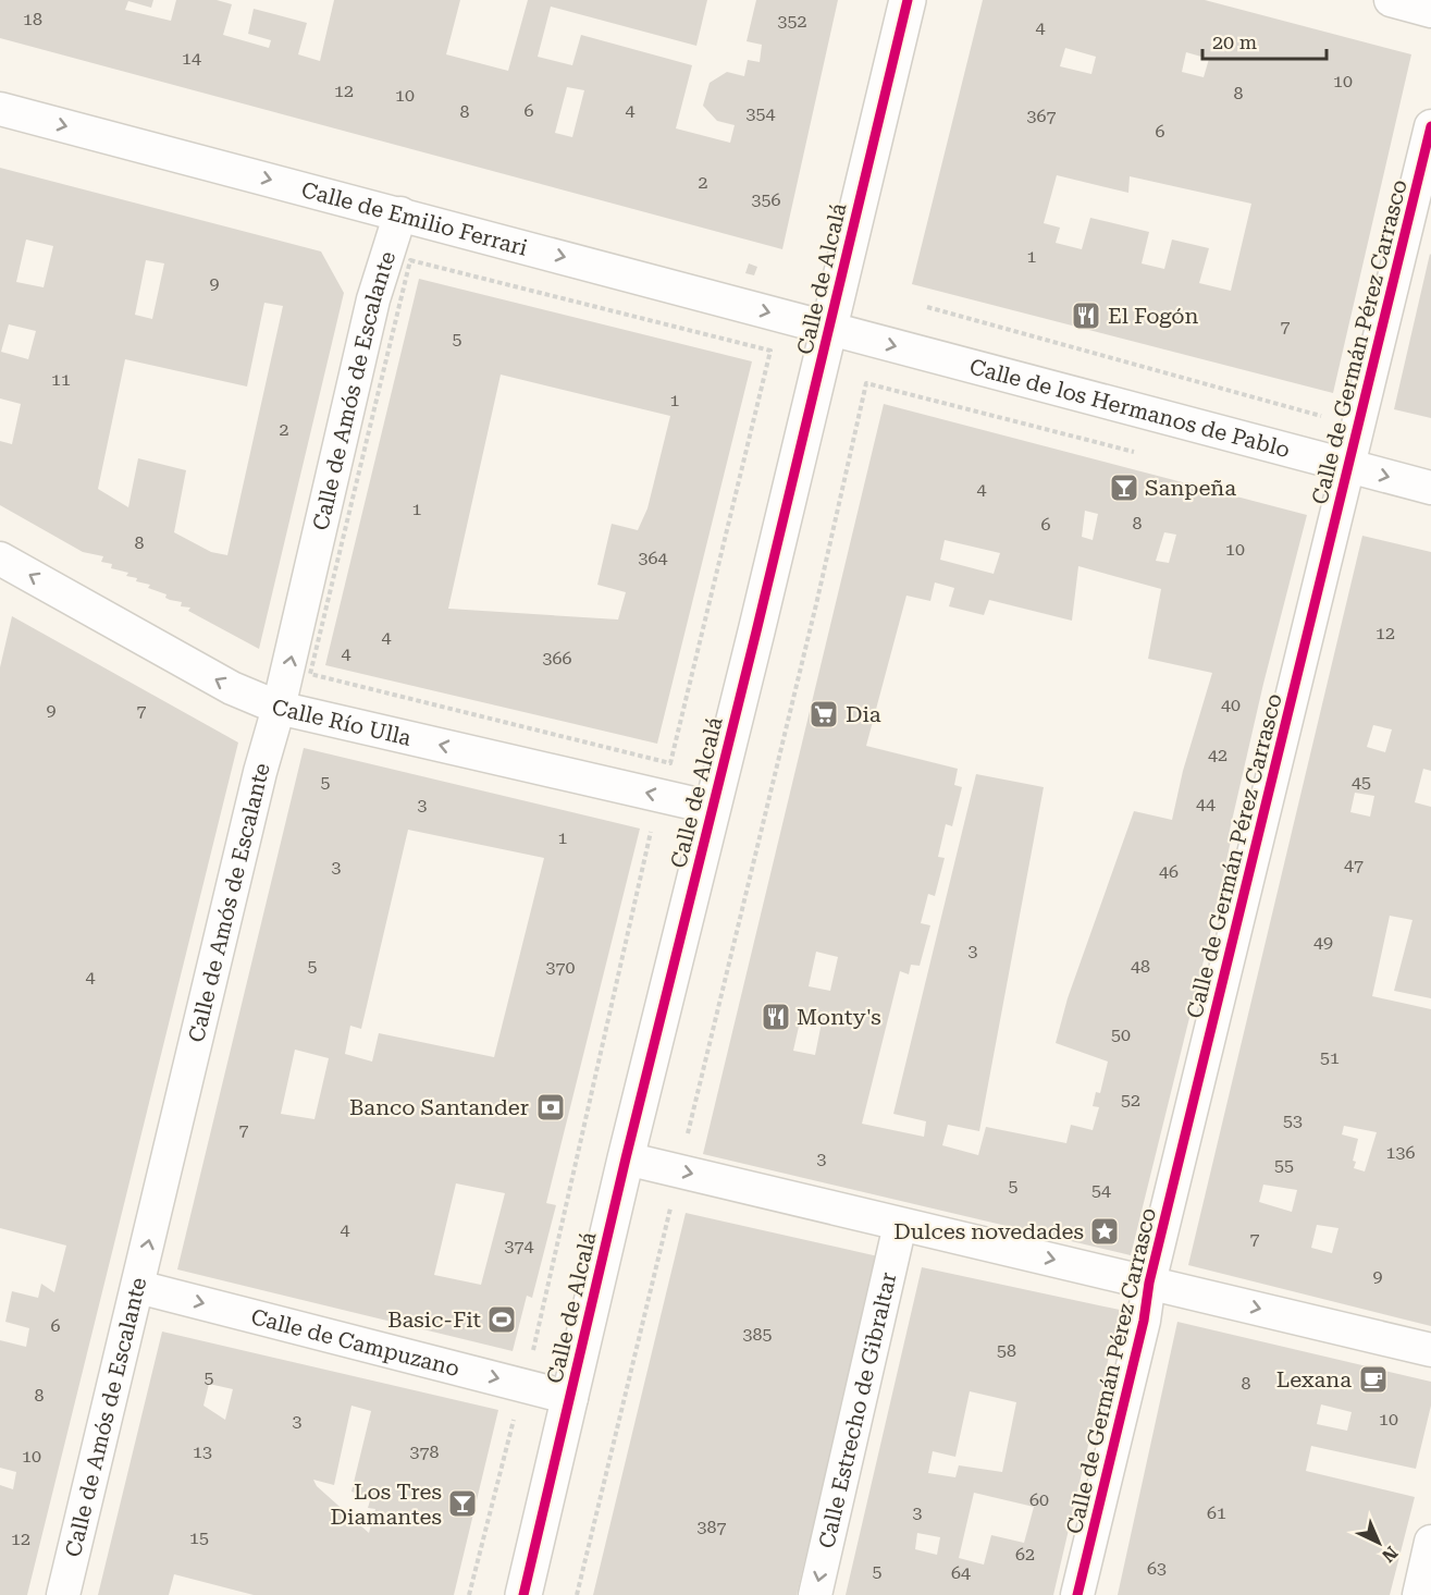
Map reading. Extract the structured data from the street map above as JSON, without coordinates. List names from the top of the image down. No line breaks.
{"streets":{"main road":["Calle de Alcalá"],"street":["Calle de Emilio Ferrari","Calle de Germán Pérez Carrasco","Calle de Amós de Escalante","Calle de los Hermanos de Pablo","Calle Río Ulla","Calle de Campuzano","Calle Estrecho de Gibraltar"]},"crossings":[["Calle de Emilio Ferrari","Calle de Alcalá"],["Calle de Emilio Ferrari","Calle de Amós de Escalante"],["Calle de Emilio Ferrari","Calle de los Hermanos de Pablo"],["Calle de Alcalá","Calle de los Hermanos de Pablo"],["Calle de Alcalá","Calle Río Ulla"],["Calle de Alcalá","Calle de Campuzano"],["Calle de Germán Pérez Carrasco","Calle de los Hermanos de Pablo"],["Calle de Amós de Escalante","Calle Río Ulla"],["Calle de Amós de Escalante","Calle de Campuzano"]],"one_way":["Calle de Emilio Ferrari","Calle de Amós de Escalante","Calle de los Hermanos de Pablo","Calle Río Ulla","Calle de Campuzano","Calle Estrecho de Gibraltar"],"places":{"restaurant":["El Fogón","Monty's"],"bar":["Sanpeña","Los Tres Diamantes"],"supermarket":["Dia"],"bank":["Banco Santander"],"place":["Dulces novedades"],"sports":["Basic-Fit"],"cafe":["Lexana"]},"house_numbers":["18","352","4","14","10","12","8","10","6","4","8","354","367","6","2","356","1","9","7","5","11","1","2","4","1","8","6","8","10","364","12","4","4","366","40","9","7","42","5","45","44","3","1","47","3","46","49","3","5","48","370","4","50","51","52","53","7","136","3","55","5","54","4","7","374","9","6","385","58","5","8","8","10","3","13","378","10","60","3","61","387","15","12","62","63","5","64"],"scale_bar":"20 m","north":"bottom right"}
